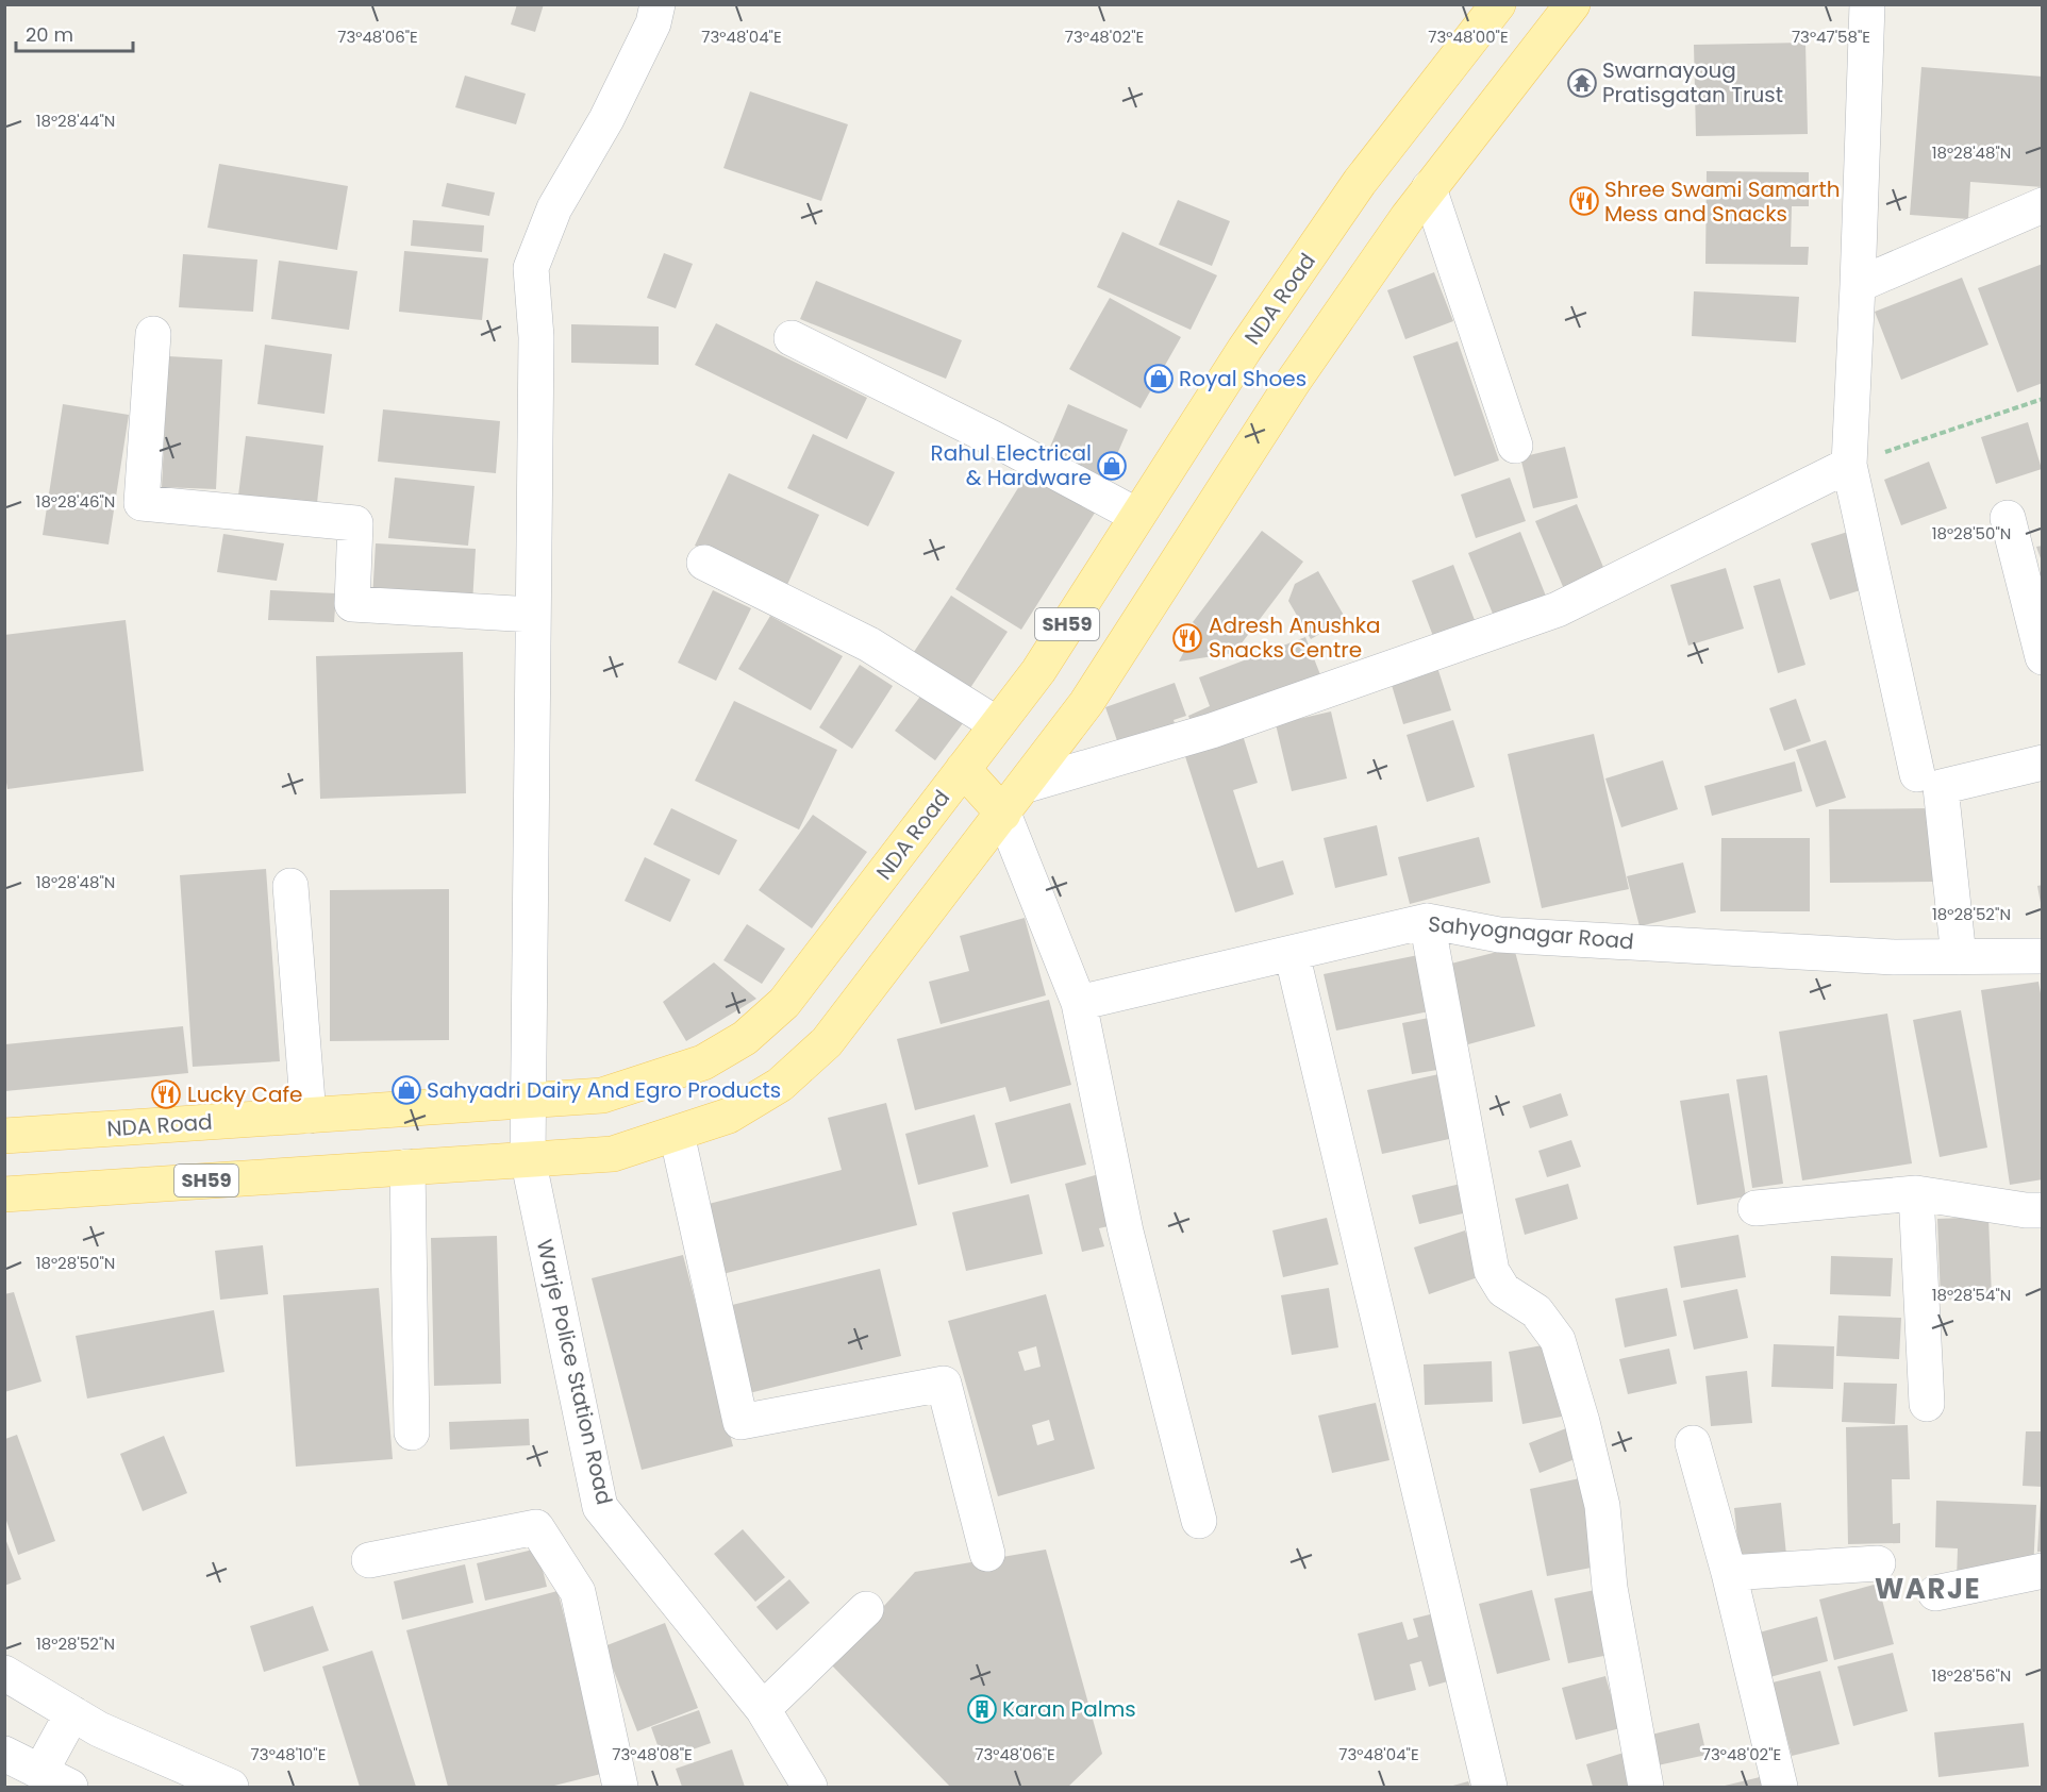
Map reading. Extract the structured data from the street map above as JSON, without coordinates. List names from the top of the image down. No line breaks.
{"streets":{"main road":["NDA Road","SH59"],"street":["Sahyognagar Road","Warje Police Station Road"]},"crossings":[["NDA Road","Warje Police Station Road"],["SH59","Warje Police Station Road"]],"districts":["WARJE"],"places":{"temple":["Swarnayoug Pratisgatan Trust"],"restaurant":["Shree Swami Samarth Mess and Snacks","Adresh Anushka Snacks Centre","Lucky Cafe"],"shop":["Royal Shoes","Rahul Electrical & Hardware","Sahyadri Dairy And Egro Products"],"building":["Karan Palms"]},"scale_bar":"20 m","coordinates":["73°48'06\"E","73°48'04\"E","73°48'02\"E","73°48'00\"E","73°47'58\"E","18°28'44\"N","18°28'48\"N","18°28'46\"N","18°28'50\"N","18°28'52\"N","18°28'54\"N","18°28'56\"N","73°48'10\"E","73°48'08\"E"]}
